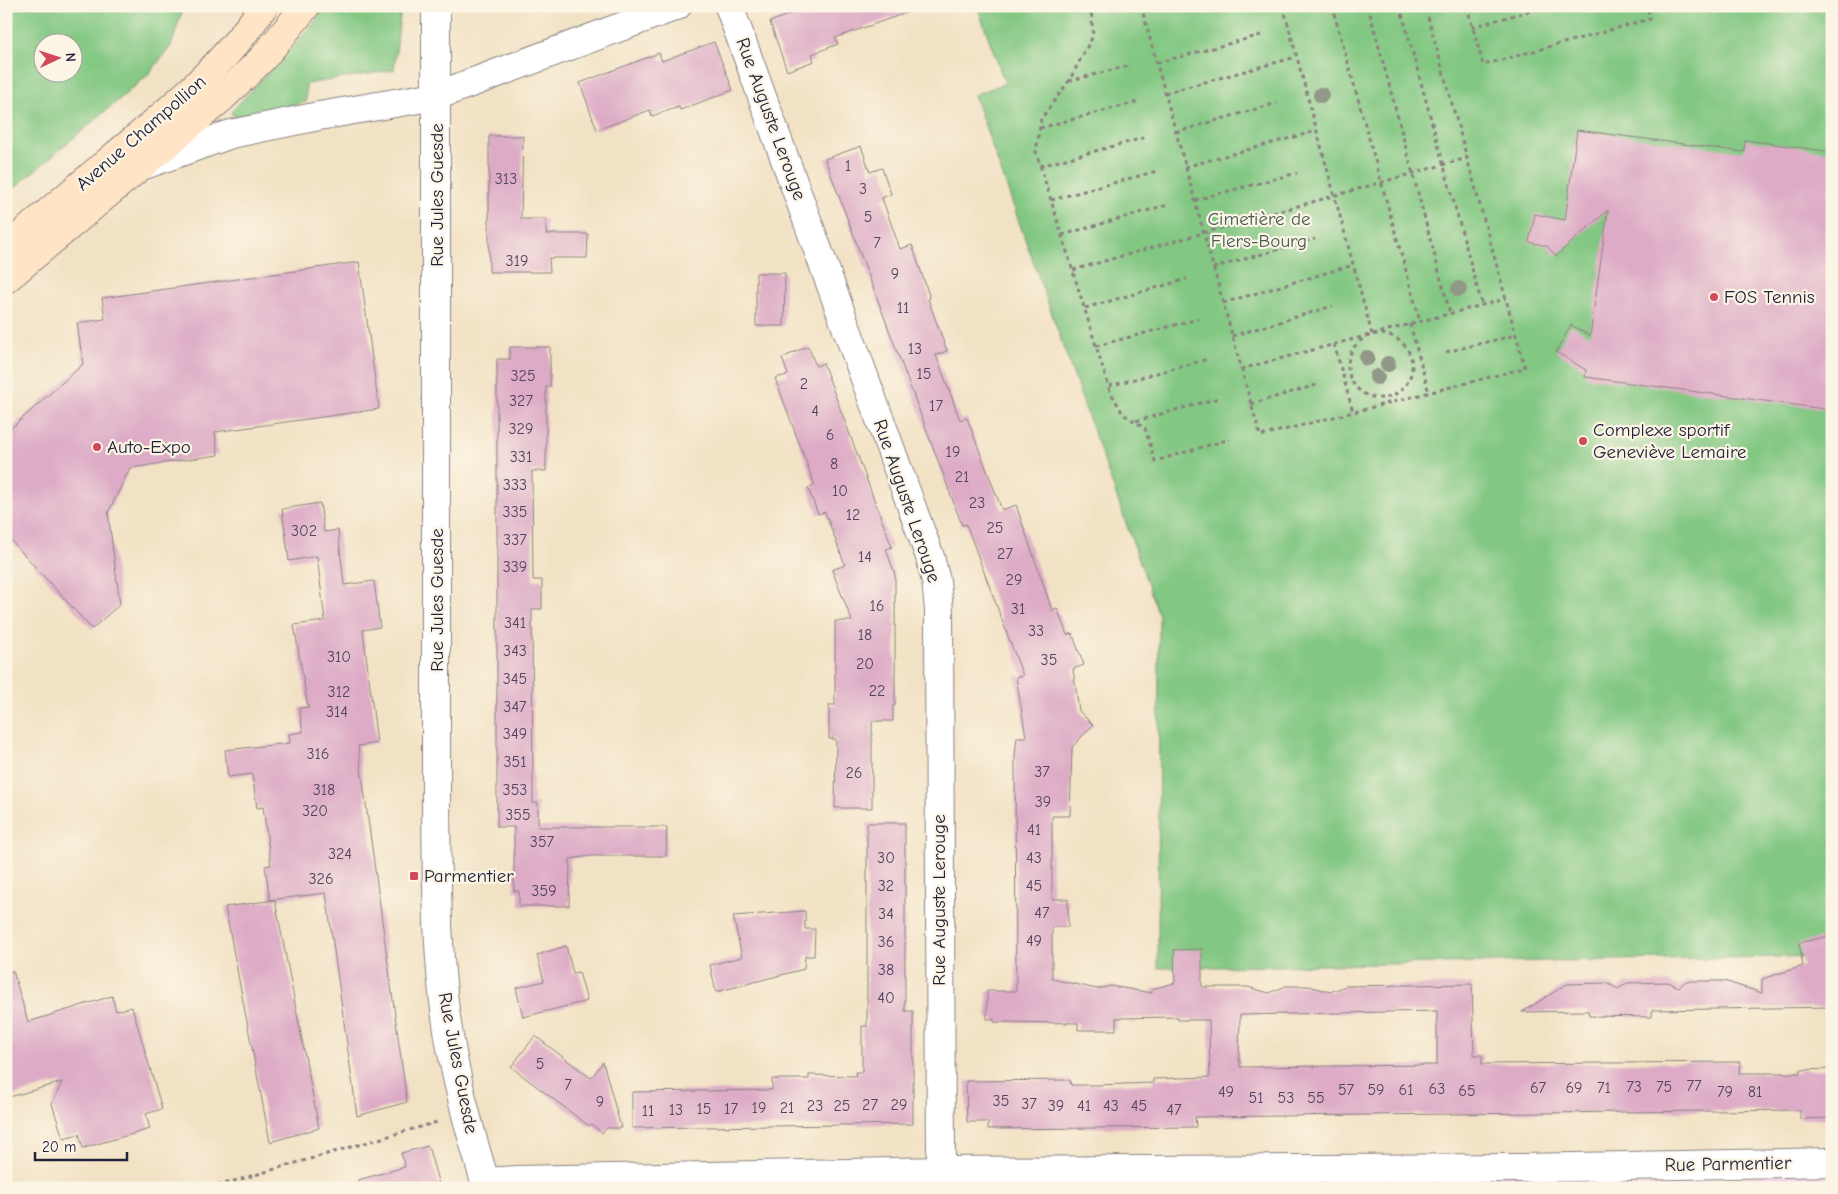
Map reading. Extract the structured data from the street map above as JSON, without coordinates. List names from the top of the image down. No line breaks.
{"streets":{"street":["Rue Auguste Lerouge","Avenue Champollion","Rue Jules Guesde","Rue Parmentier"]},"crossings":[["Rue Auguste Lerouge","Rue Parmentier"],["Avenue Champollion","Rue Jules Guesde"],["Rue Jules Guesde","Rue Parmentier"]],"parks":["Cimetière de Flers-Bourg"],"places":{"other":["FOS Tennis","Complexe sportif Geneviève Lemaire","Auto-Expo"],"transit":["Parmentier"]},"house_numbers":["1","313","3","5","7","319","9","11","13","15","325","2","327","17","4","329","6","19","331","8","21","333","10","23","335","12","25","302","337","27","14","339","29","16","31","341","33","18","343","310","35","20","345","22","312","347","314","349","316","351","37","26","318","353","39","320","355","41","357","324","30","43","326","32","45","359","47","34","49","36","38","40","5","7","77","73","75","67","69","71","63","57","59","61","65","49","79","81","51","53","55","35","9","37","27","29","23","25","39","41","43","45","19","21","15","17","13","47","11"],"scale_bar":"20 m","north":"right"}
